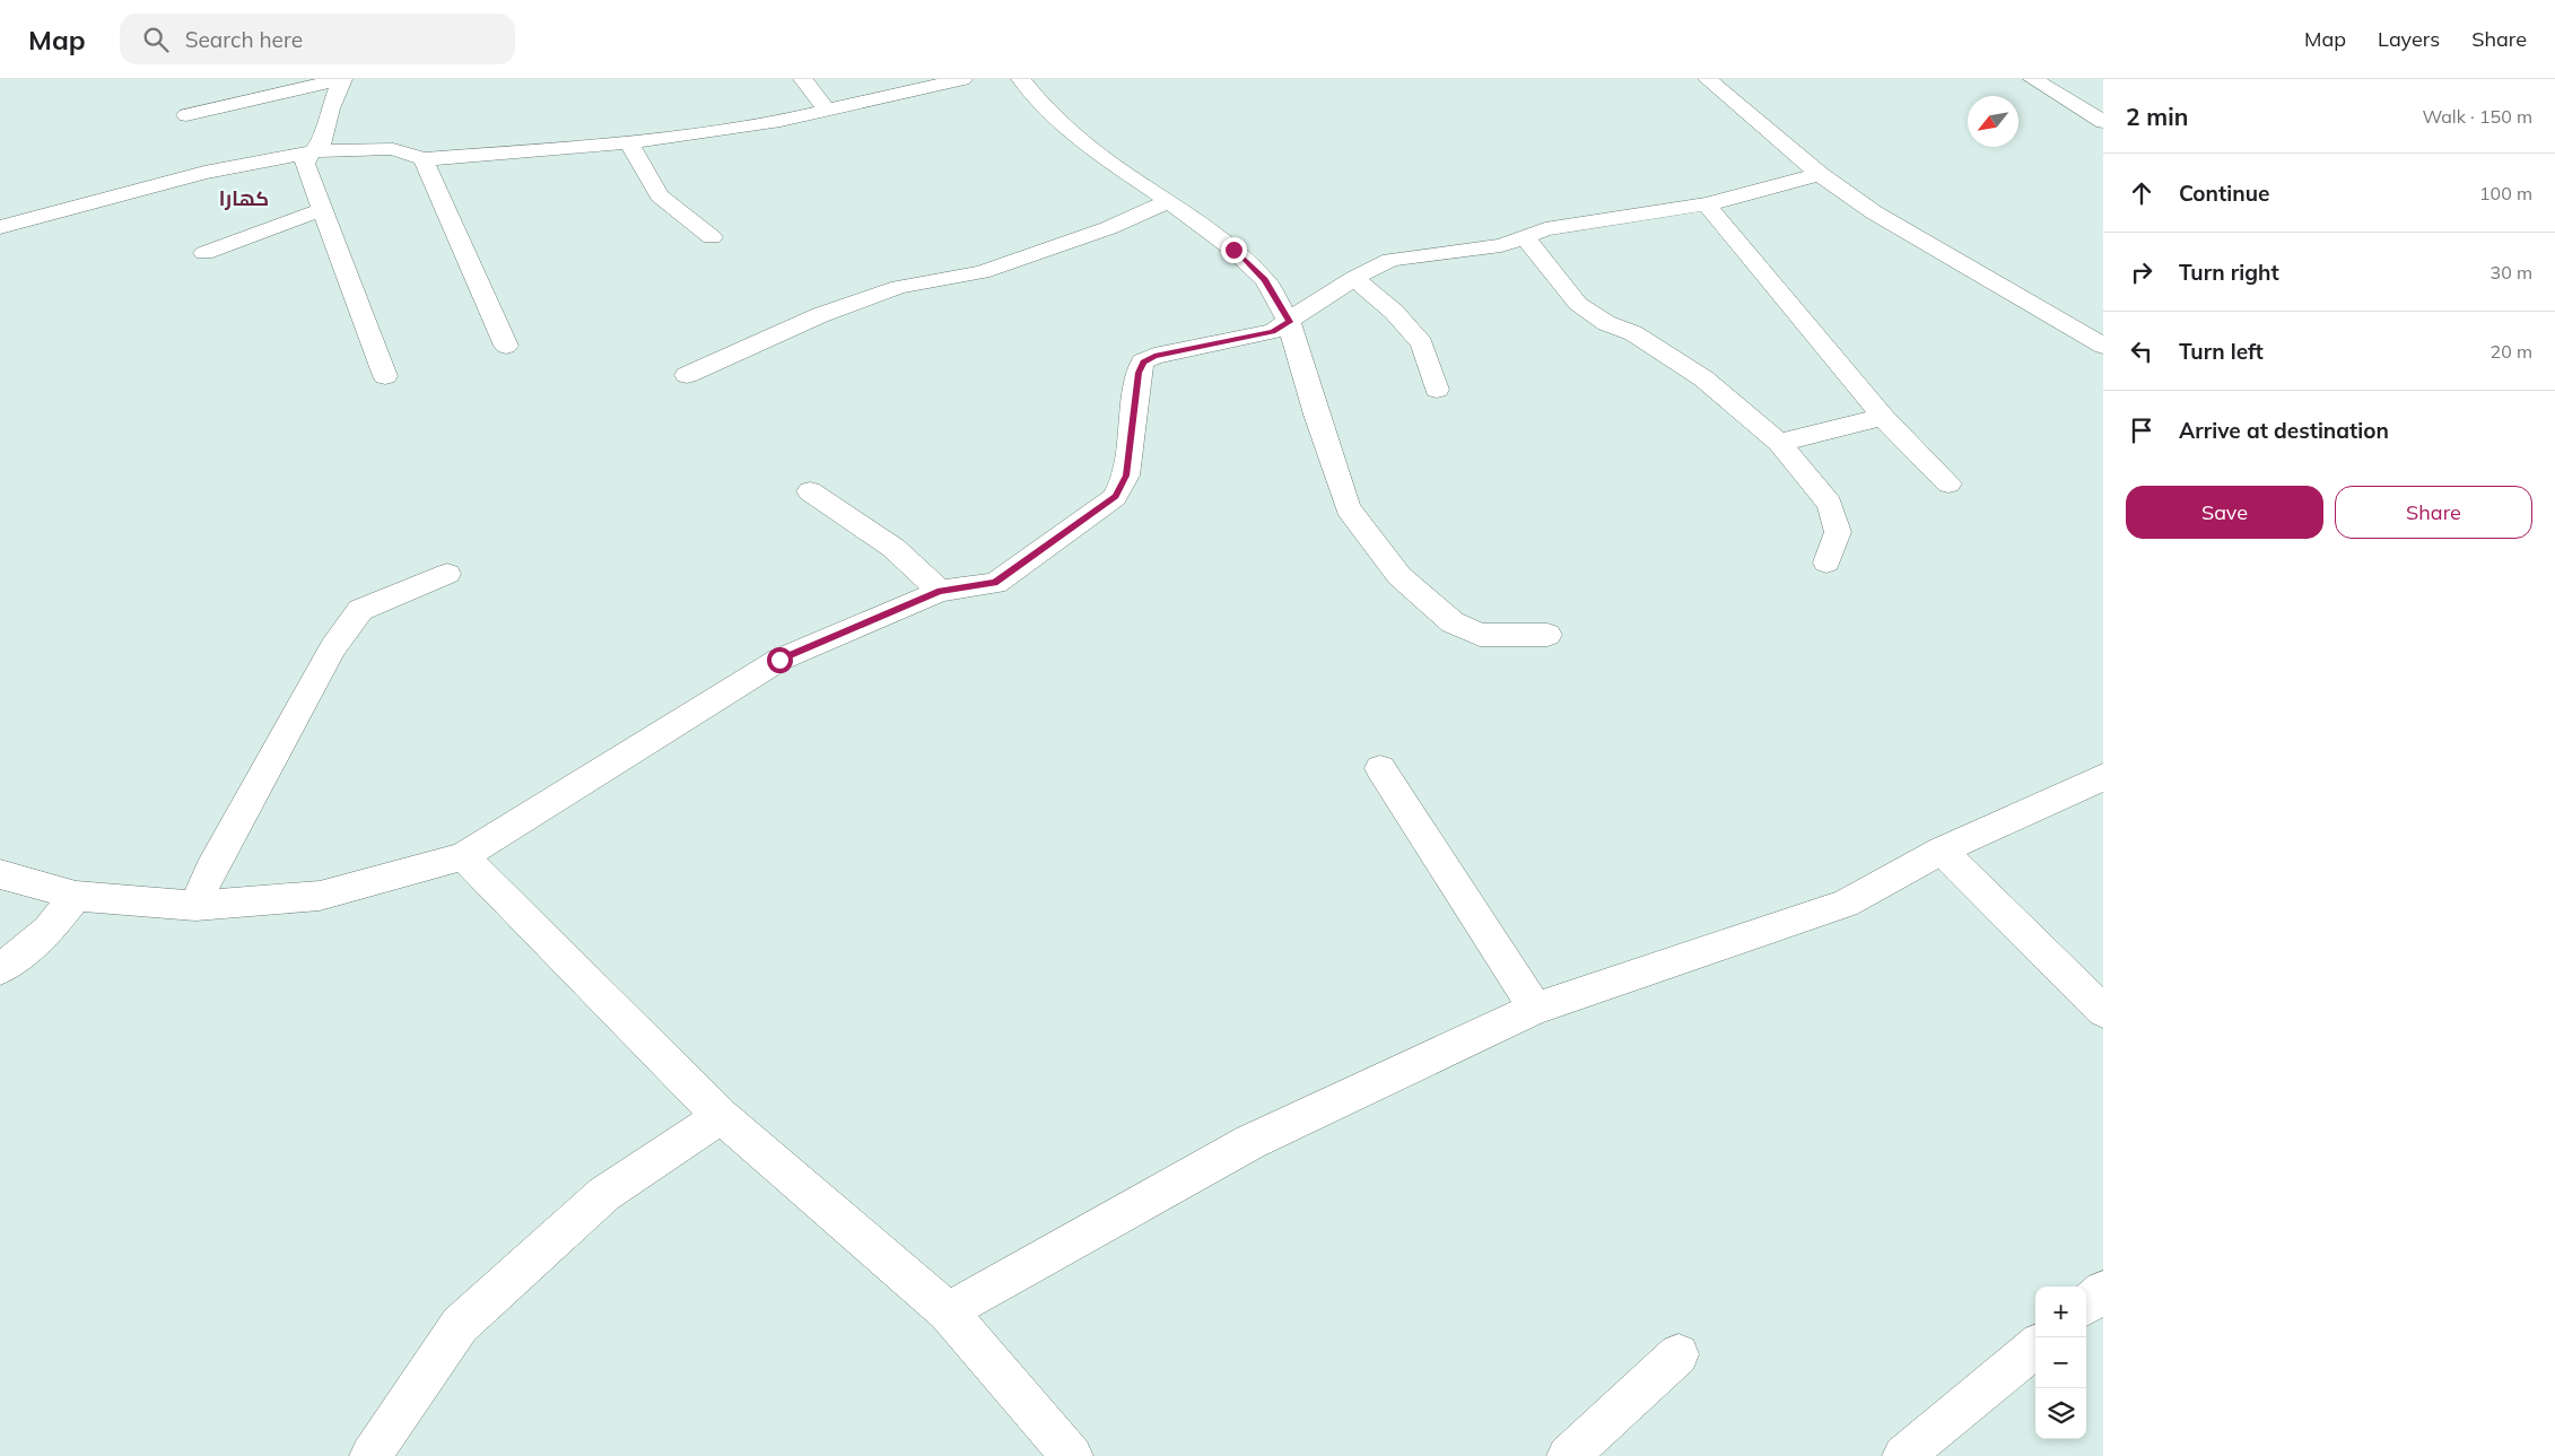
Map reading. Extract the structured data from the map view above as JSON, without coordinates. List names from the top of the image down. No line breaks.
{"districts":["کھارا"],"north":"bottom left","page":{"header":"Map","search":"Search here","nav":["Map","Layers","Share"],"heading":["2 min","Walk · 150 m"],"list":[["Continue","100 m"],["Turn right","30 m"],["Turn left","20 m"],"Arrive at destination"],"buttons":["Save","Share"],"map_buttons":["+","−"]}}
